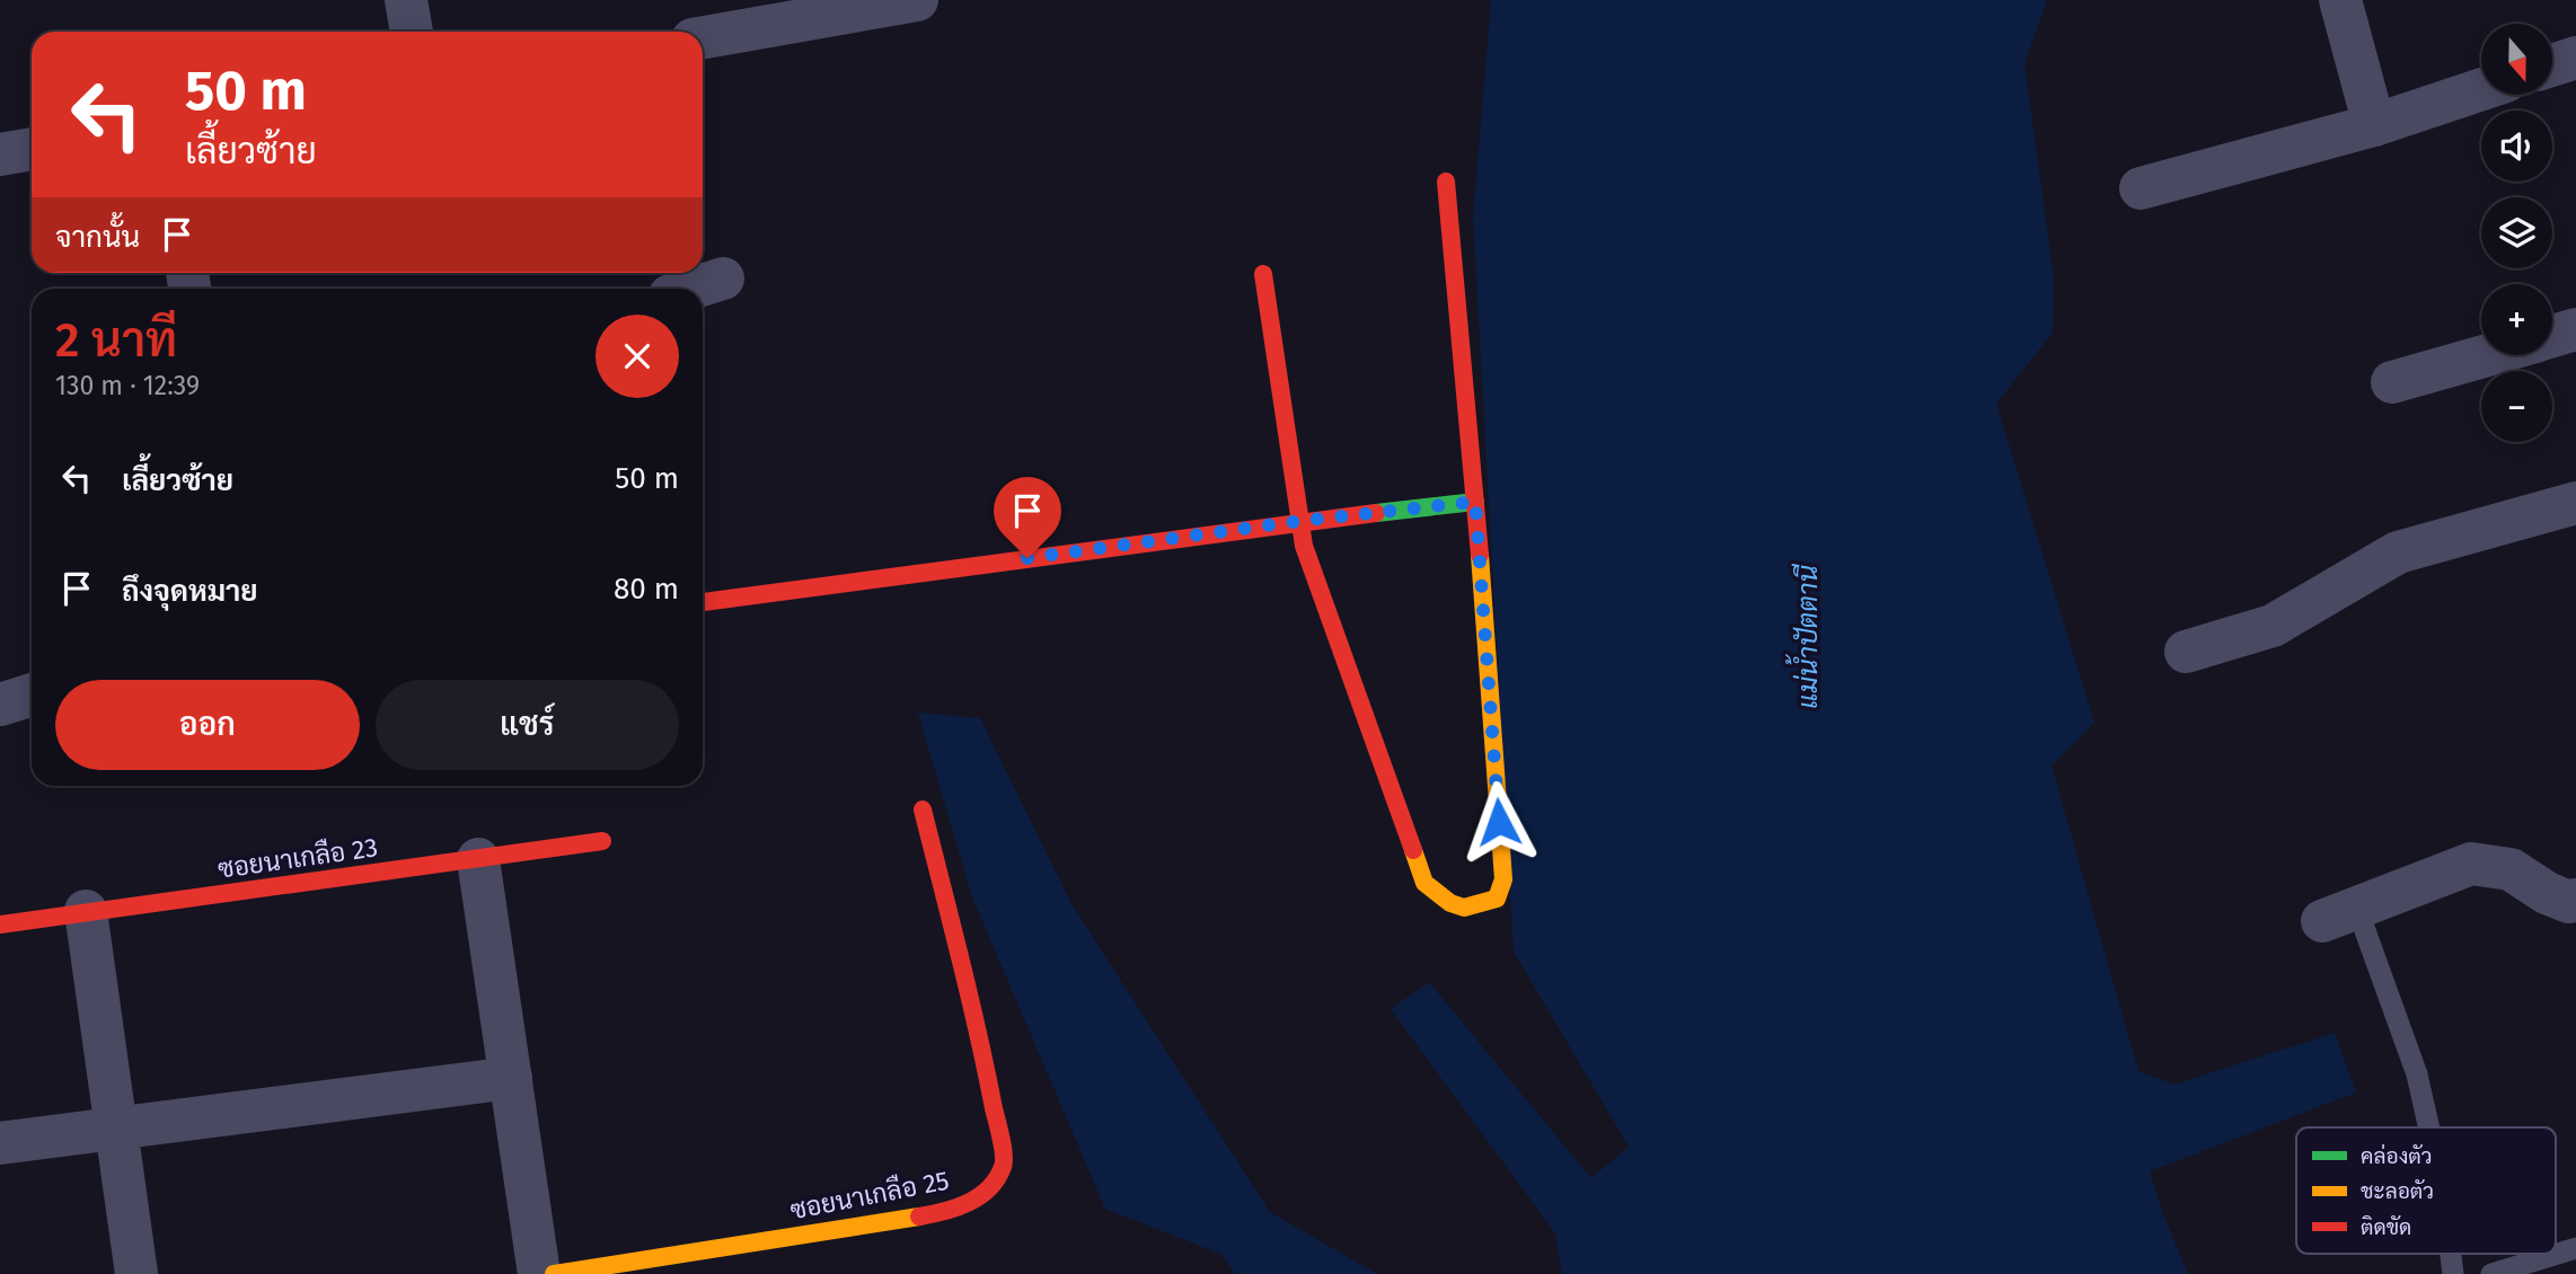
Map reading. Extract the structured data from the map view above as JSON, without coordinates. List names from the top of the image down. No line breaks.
{"streets":{"street":["ซอยนาเกลือ 23","ซอยนาเกลือ 25"]},"water":["แม่น้ำปัตตานี"],"legend":["คล่องตัว","ชะลอตัว","ติดขัด"],"north":"bottom","page":{"map_buttons":["+","−"],"turn":["50 m","เลี้ยวซ้าย"],"then":"จากนั้น","heading":["2 นาที","130 m · 12:39"],"list":[{"name":"เลี้ยวซ้าย","value":"50 m"},{"name":"ถึงจุดหมาย","value":"80 m"}],"buttons":["ออก","แชร์"]}}
